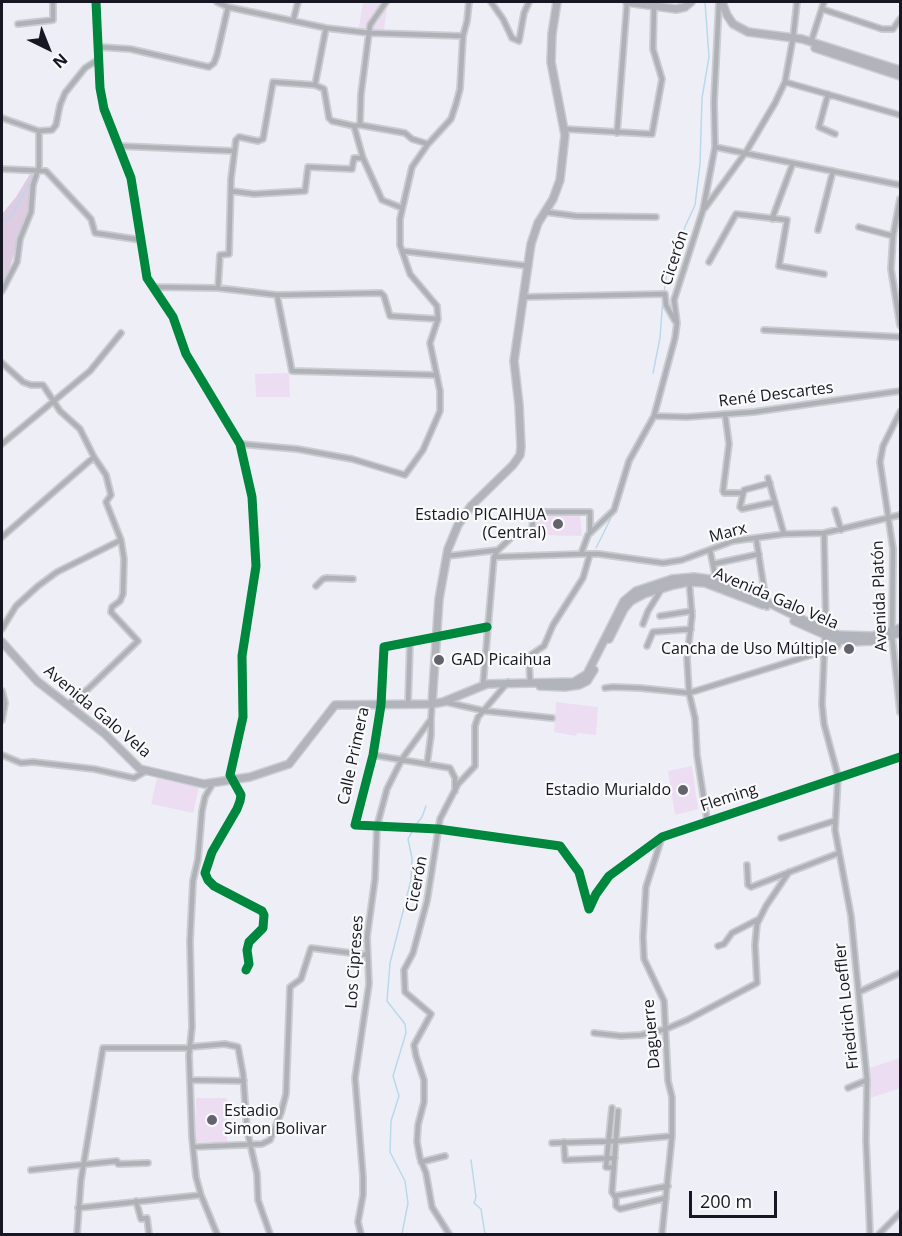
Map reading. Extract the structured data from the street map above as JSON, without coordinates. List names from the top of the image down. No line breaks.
{"streets":{"main road":["Avenida Galo Vela"],"street":["Cicerón","René Descartes","Marx","Avenida Platón","Calle Primera","Fleming","Los Cipreses","Friedrich Loeffler","Daguerre"]},"crossings":[["Cicerón","René Descartes"],["Cicerón","Avenida Galo Vela"],["Cicerón","Fleming"],["Marx","Avenida Platón"],["Avenida Platón","Avenida Galo Vela"],["Avenida Galo Vela","Calle Primera"],["Calle Primera","Los Cipreses"],["Fleming","Friedrich Loeffler"],["Fleming","Daguerre"]],"places":["Estadio PICAIHUA (Central)","Cancha de Uso Múltiple","GAD Picaihua","Estadio Murialdo","Estadio Simon Bolivar"],"scale_bar":"200 m","north":"bottom right"}
